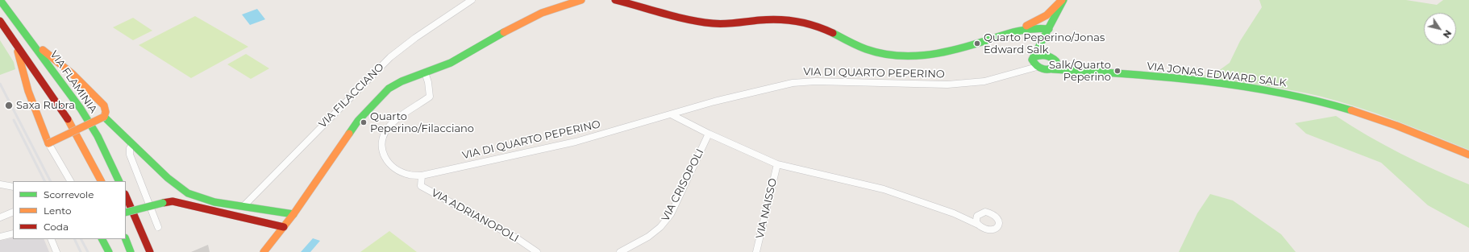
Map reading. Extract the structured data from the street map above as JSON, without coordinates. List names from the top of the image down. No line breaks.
{"streets":{"main road":["VIA JONAS EDWARD SALK","VIA FLAMINIA"],"street":["VIA DI QUARTO PEPERINO","VIA FILACCIANO","VIA CRISOPOLI","VIA NAISSO","VIA ADRIANOPOLI"]},"crossings":[["VIA DI QUARTO PEPERINO","VIA JONAS EDWARD SALK"],["VIA DI QUARTO PEPERINO","VIA ADRIANOPOLI"]],"places":["Quarto Peperino/Jonas Edward Salk","Salk/Quarto Peperino","Saxa Rubra","Quarto Peperino/Filacciano"],"legend":["Scorrevole","Lento","Coda"],"north":"bottom right"}
